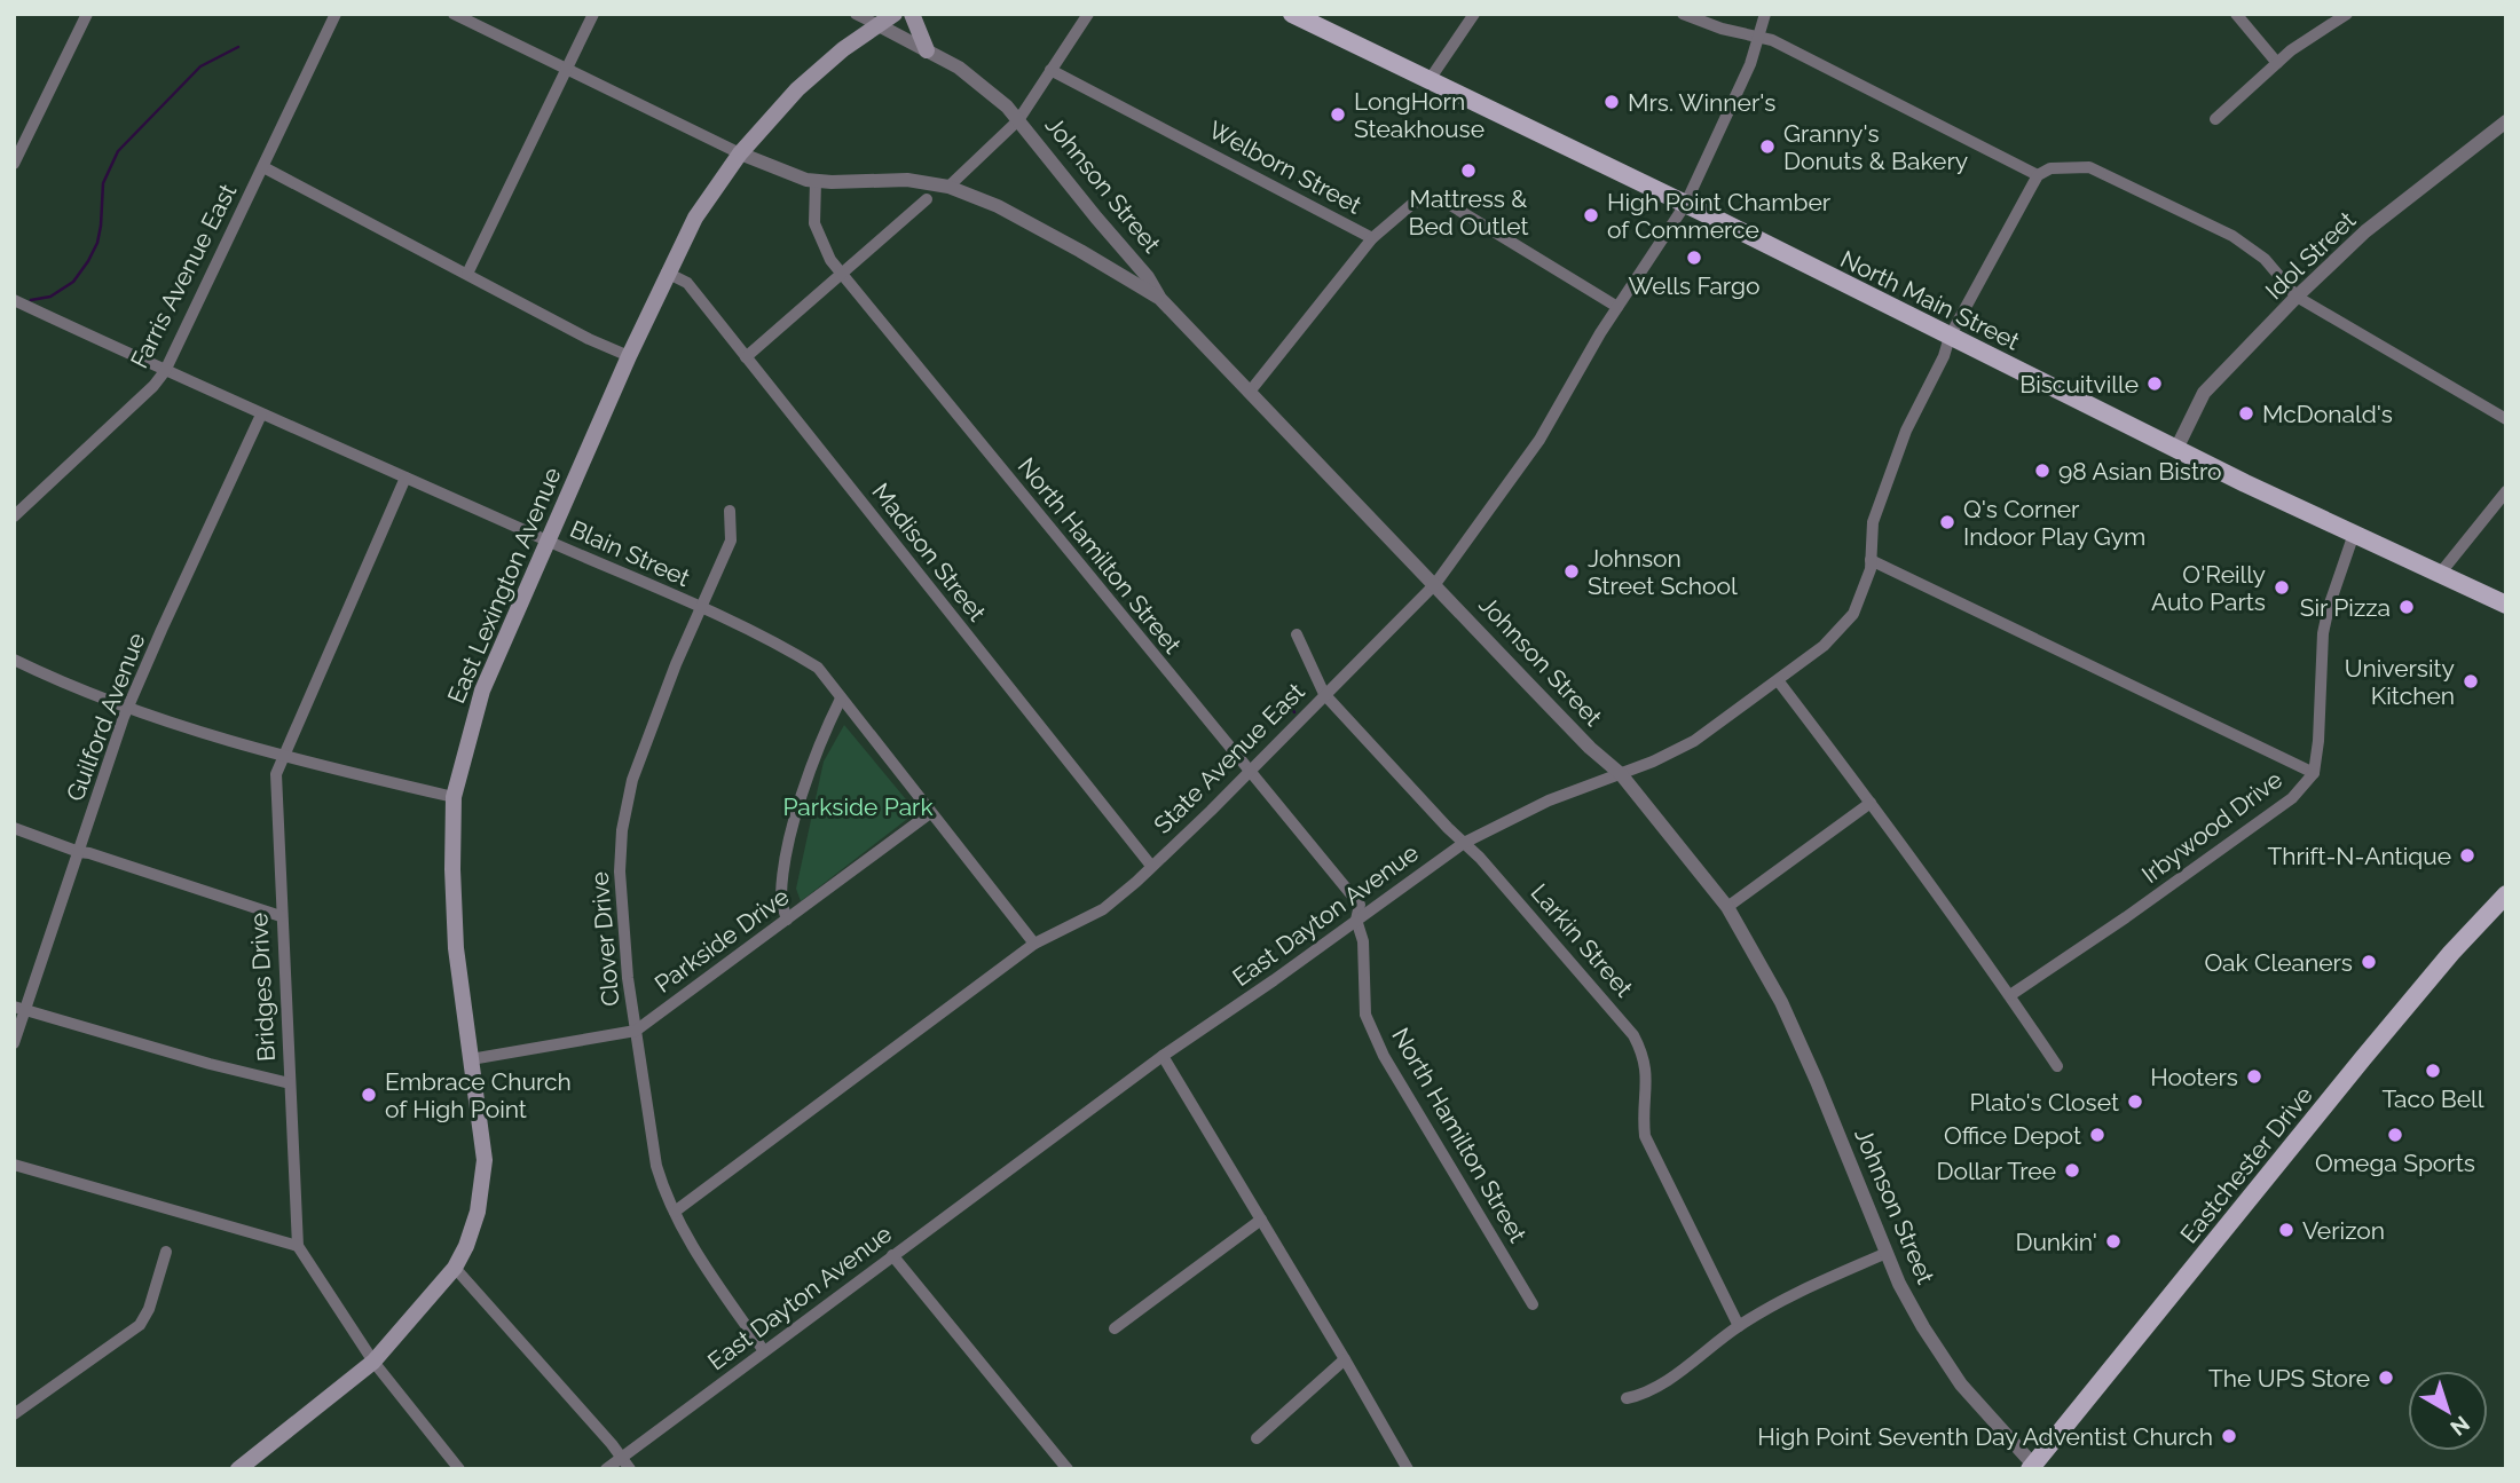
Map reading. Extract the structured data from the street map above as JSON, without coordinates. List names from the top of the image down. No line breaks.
{"streets":{"main road":["North Main Street","East Lexington Avenue","Eastchester Drive"],"street":["Welborn Street","Johnson Street","Idol Street","Farris Avenue East","Madison Street","Blain Street","North Hamilton Street","Guilford Avenue","State Avenue East","Irbywood Drive","East Dayton Avenue","Clover Drive","Parkside Drive","Larkin Street","Bridges Drive"]},"crossings":[["Welborn Street","State Avenue East"],["Johnson Street","East Lexington Avenue"],["Johnson Street","State Avenue East"],["Johnson Street","East Dayton Avenue"],["Johnson Street","Eastchester Drive"],["Idol Street","North Main Street"],["Farris Avenue East","Blain Street"],["North Main Street","State Avenue East"],["North Main Street","Irbywood Drive"],["North Main Street","East Dayton Avenue"],["Madison Street","East Lexington Avenue"],["Madison Street","State Avenue East"],["Blain Street","East Lexington Avenue"],["Blain Street","Guilford Avenue"],["Blain Street","State Avenue East"],["Blain Street","Clover Drive"],["Blain Street","Parkside Drive"],["Blain Street","Bridges Drive"],["North Hamilton Street","State Avenue East"],["North Hamilton Street","East Dayton Avenue"],["East Lexington Avenue","Parkside Drive"],["State Avenue East","Clover Drive"],["State Avenue East","Larkin Street"],["East Dayton Avenue","Clover Drive"],["East Dayton Avenue","Larkin Street"],["Clover Drive","Parkside Drive"]],"parks":["Parkside Park"],"places":["Mrs. Winner's","LongHorn Steakhouse","Granny's Donuts & Bakery","Mattress & Bed Outlet","High Point Chamber of Commerce","Wells Fargo","Biscuitville","McDonald's","98 Asian Bistro","Q's Corner Indoor Play Gym","Johnson Street School","O'Reilly Auto Parts","Sir Pizza","University Kitchen","Thrift-N-Antique","Oak Cleaners","Taco Bell","Hooters","Embrace Church of High Point","Plato's Closet","Office Depot","Omega Sports","Dollar Tree","Verizon","Dunkin'","The UPS Store","High Point Seventh Day Adventist Church"],"north":"bottom right"}
